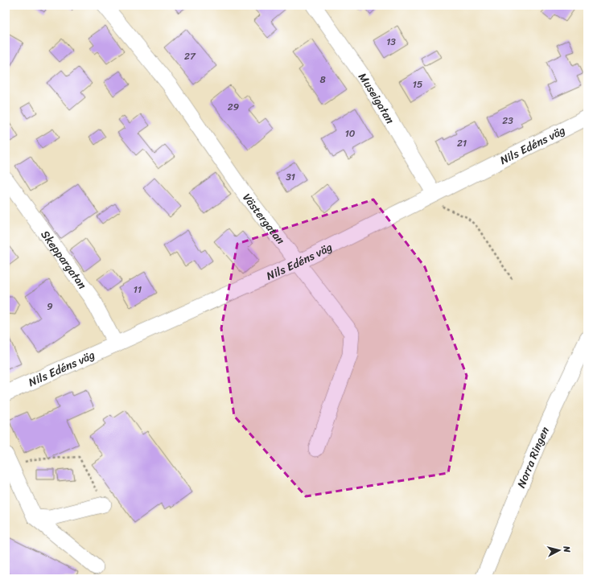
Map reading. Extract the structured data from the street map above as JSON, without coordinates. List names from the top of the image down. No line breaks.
{"streets":{"street":["Museigatan","Nils Edéns väg","Västergatan","Skeppargatan","Norra Ringen"]},"crossings":[["Museigatan","Nils Edéns väg"],["Nils Edéns väg","Västergatan"],["Nils Edéns väg","Skeppargatan"]],"house_numbers":["13","27","8","15","29","23","10","21","31","11","9"],"north":"right"}
